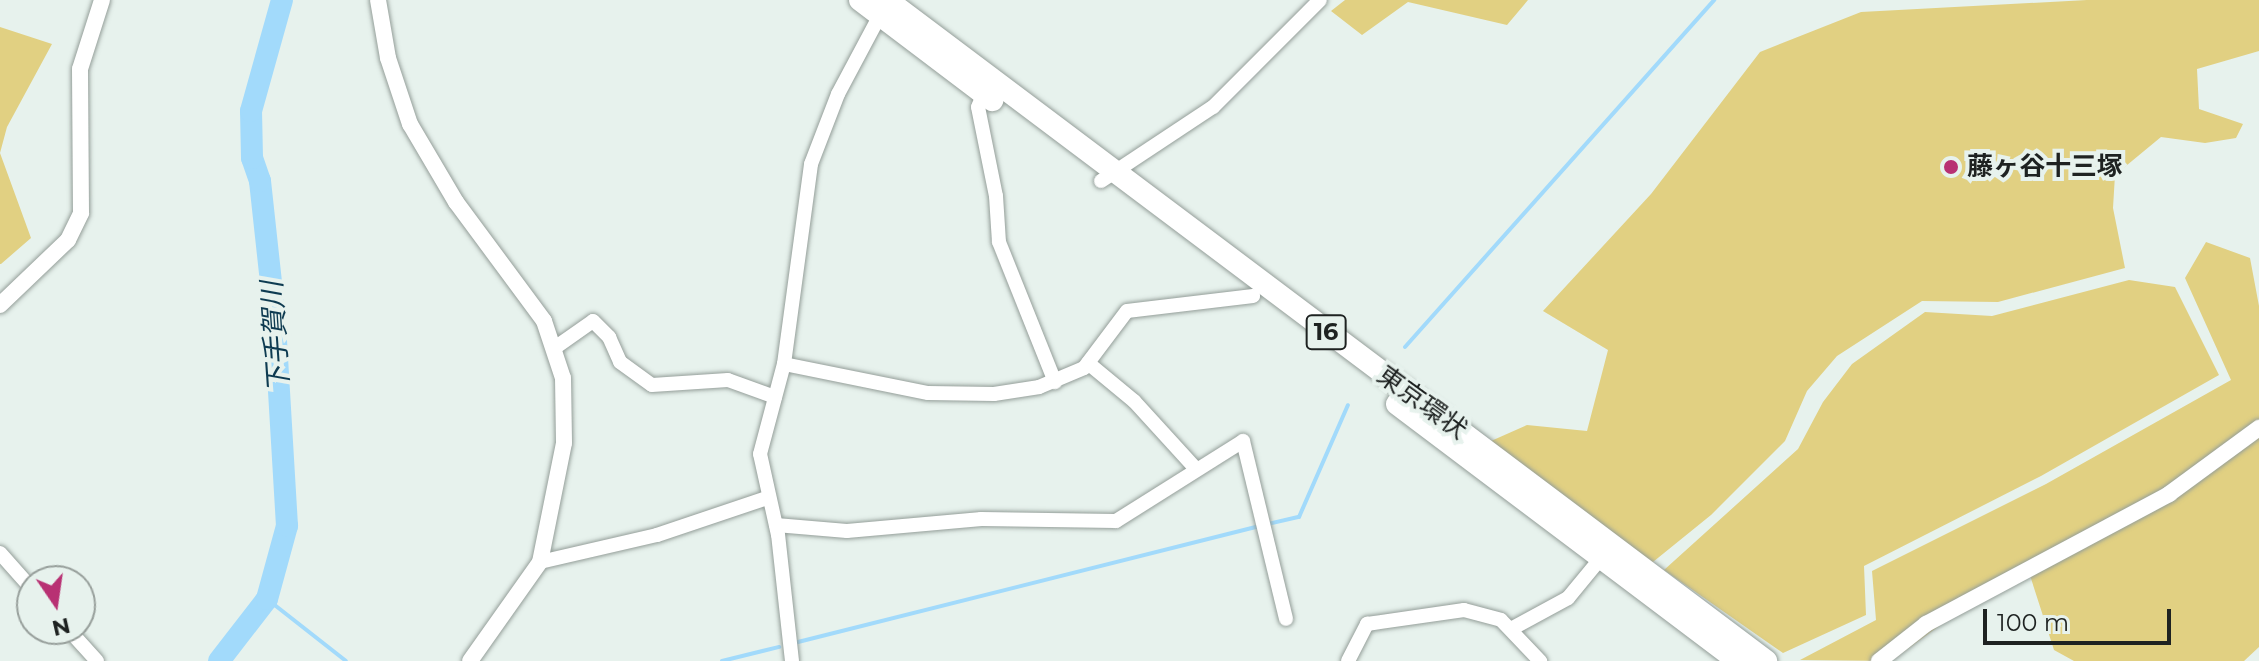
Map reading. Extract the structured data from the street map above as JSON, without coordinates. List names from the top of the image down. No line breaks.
{"streets":{"highway":["16","東京環状"]},"water":["下手賀川"],"places":["藤ヶ谷十三塚"],"scale_bar":"100 m","north":"bottom"}
